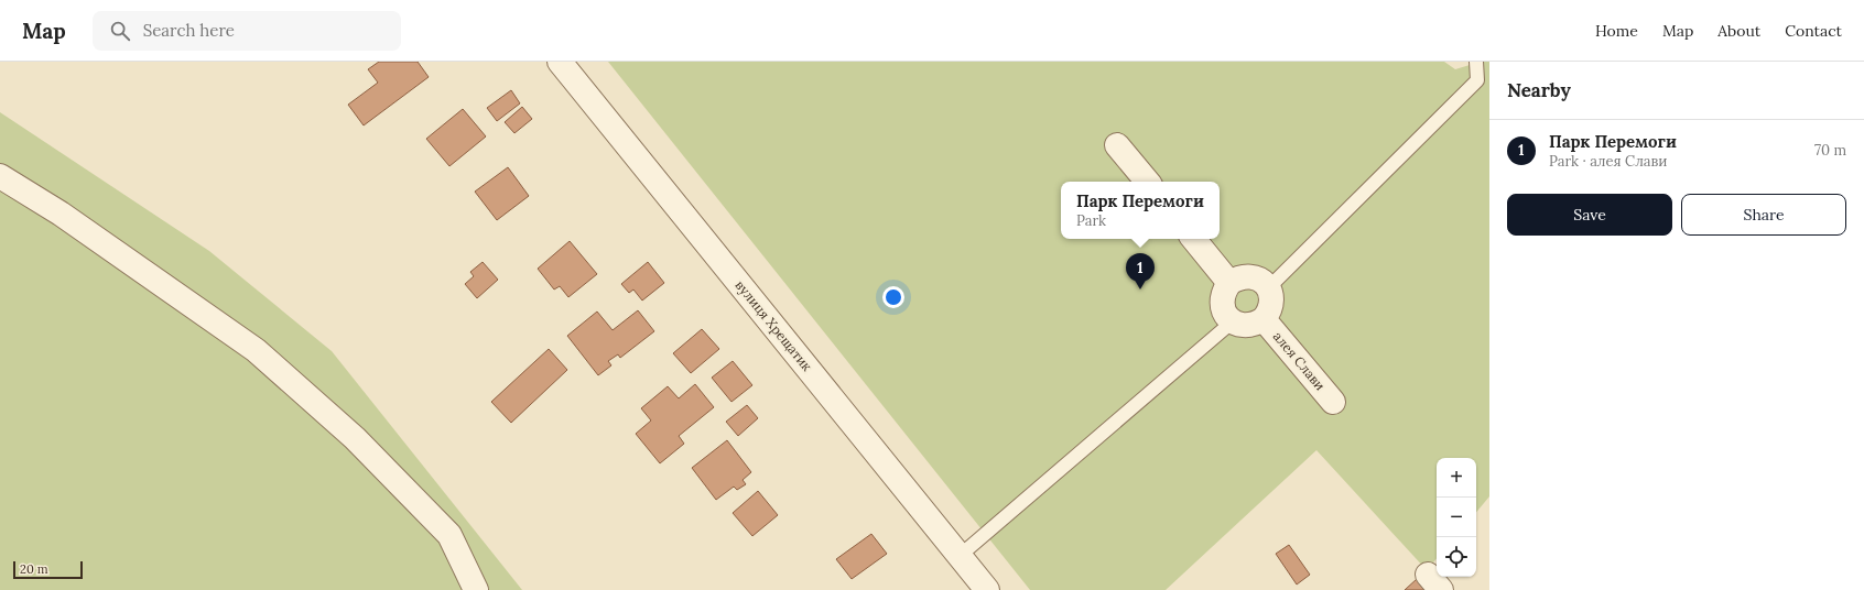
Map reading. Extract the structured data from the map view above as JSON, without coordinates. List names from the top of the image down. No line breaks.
{"streets":{"street":["вулиця Хрещатик","алея Слави"]},"scale_bar":"20 m","page":{"header":"Map","search":"Search here","nav":["Home","Map","About","Contact"],"heading":"Nearby","list":[{"mark":"1","name":"Парк Перемоги","note":"Park · алея Слави","value":"70 m"}],"buttons":["Save","Share"],"popup":["Парк Перемоги","Park"],"pins":"1","map_buttons":["+","−"],"scale":"20 m"}}
